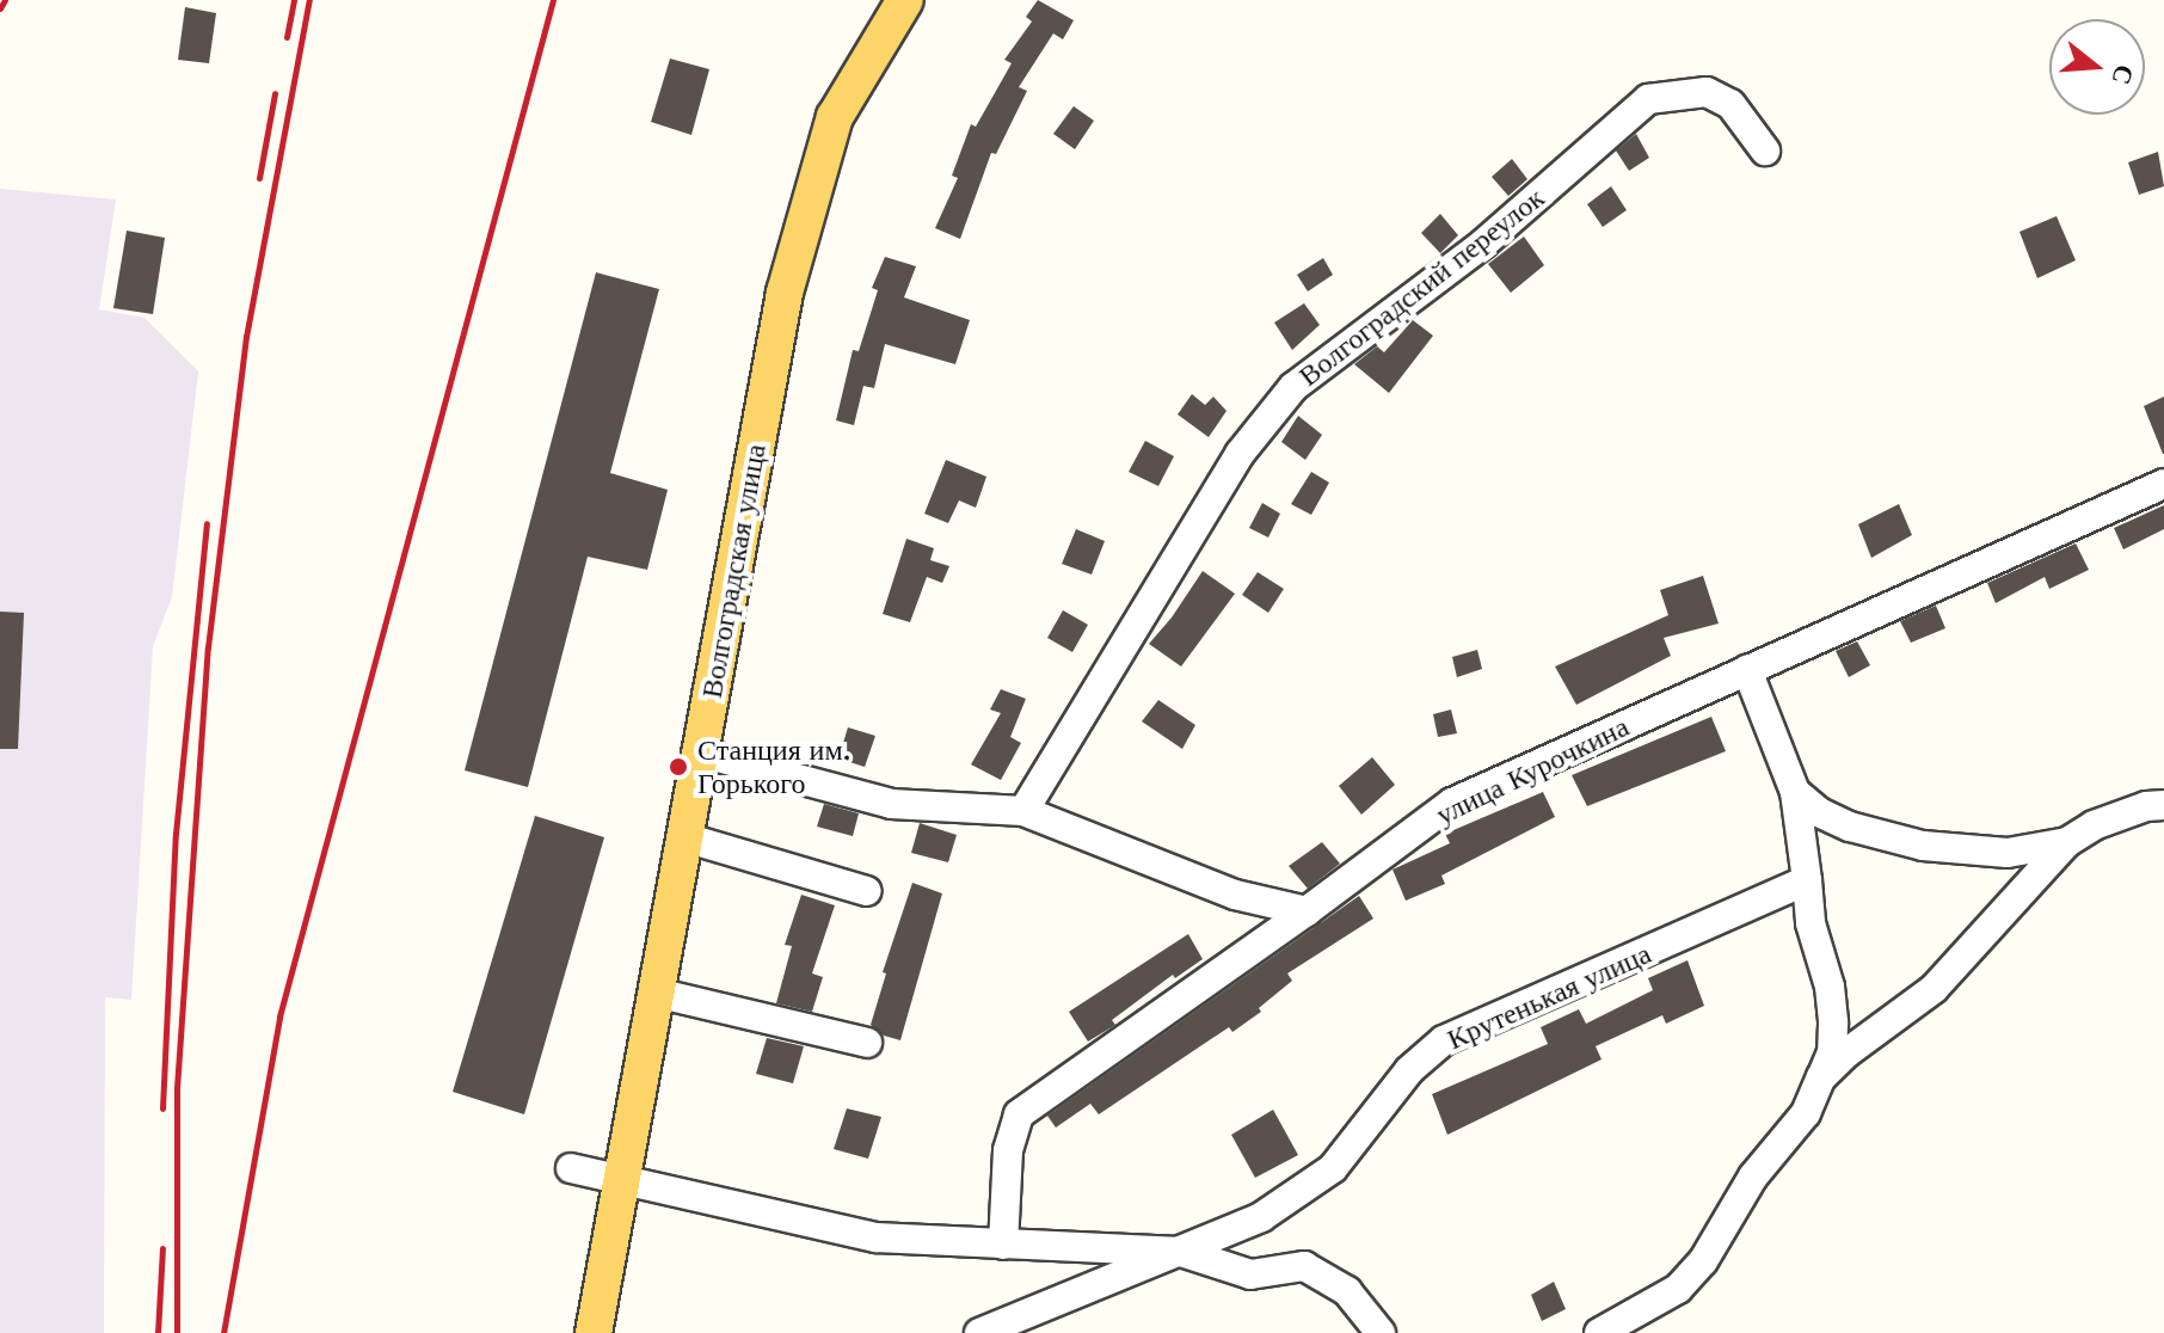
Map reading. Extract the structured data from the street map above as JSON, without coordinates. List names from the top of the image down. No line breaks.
{"streets":{"main road":["Волгоградская улица"],"street":["Волгоградский переулок","улица Курочкина","Крутенькая улица"]},"places":["Станция им. Горького"],"north":"right"}
